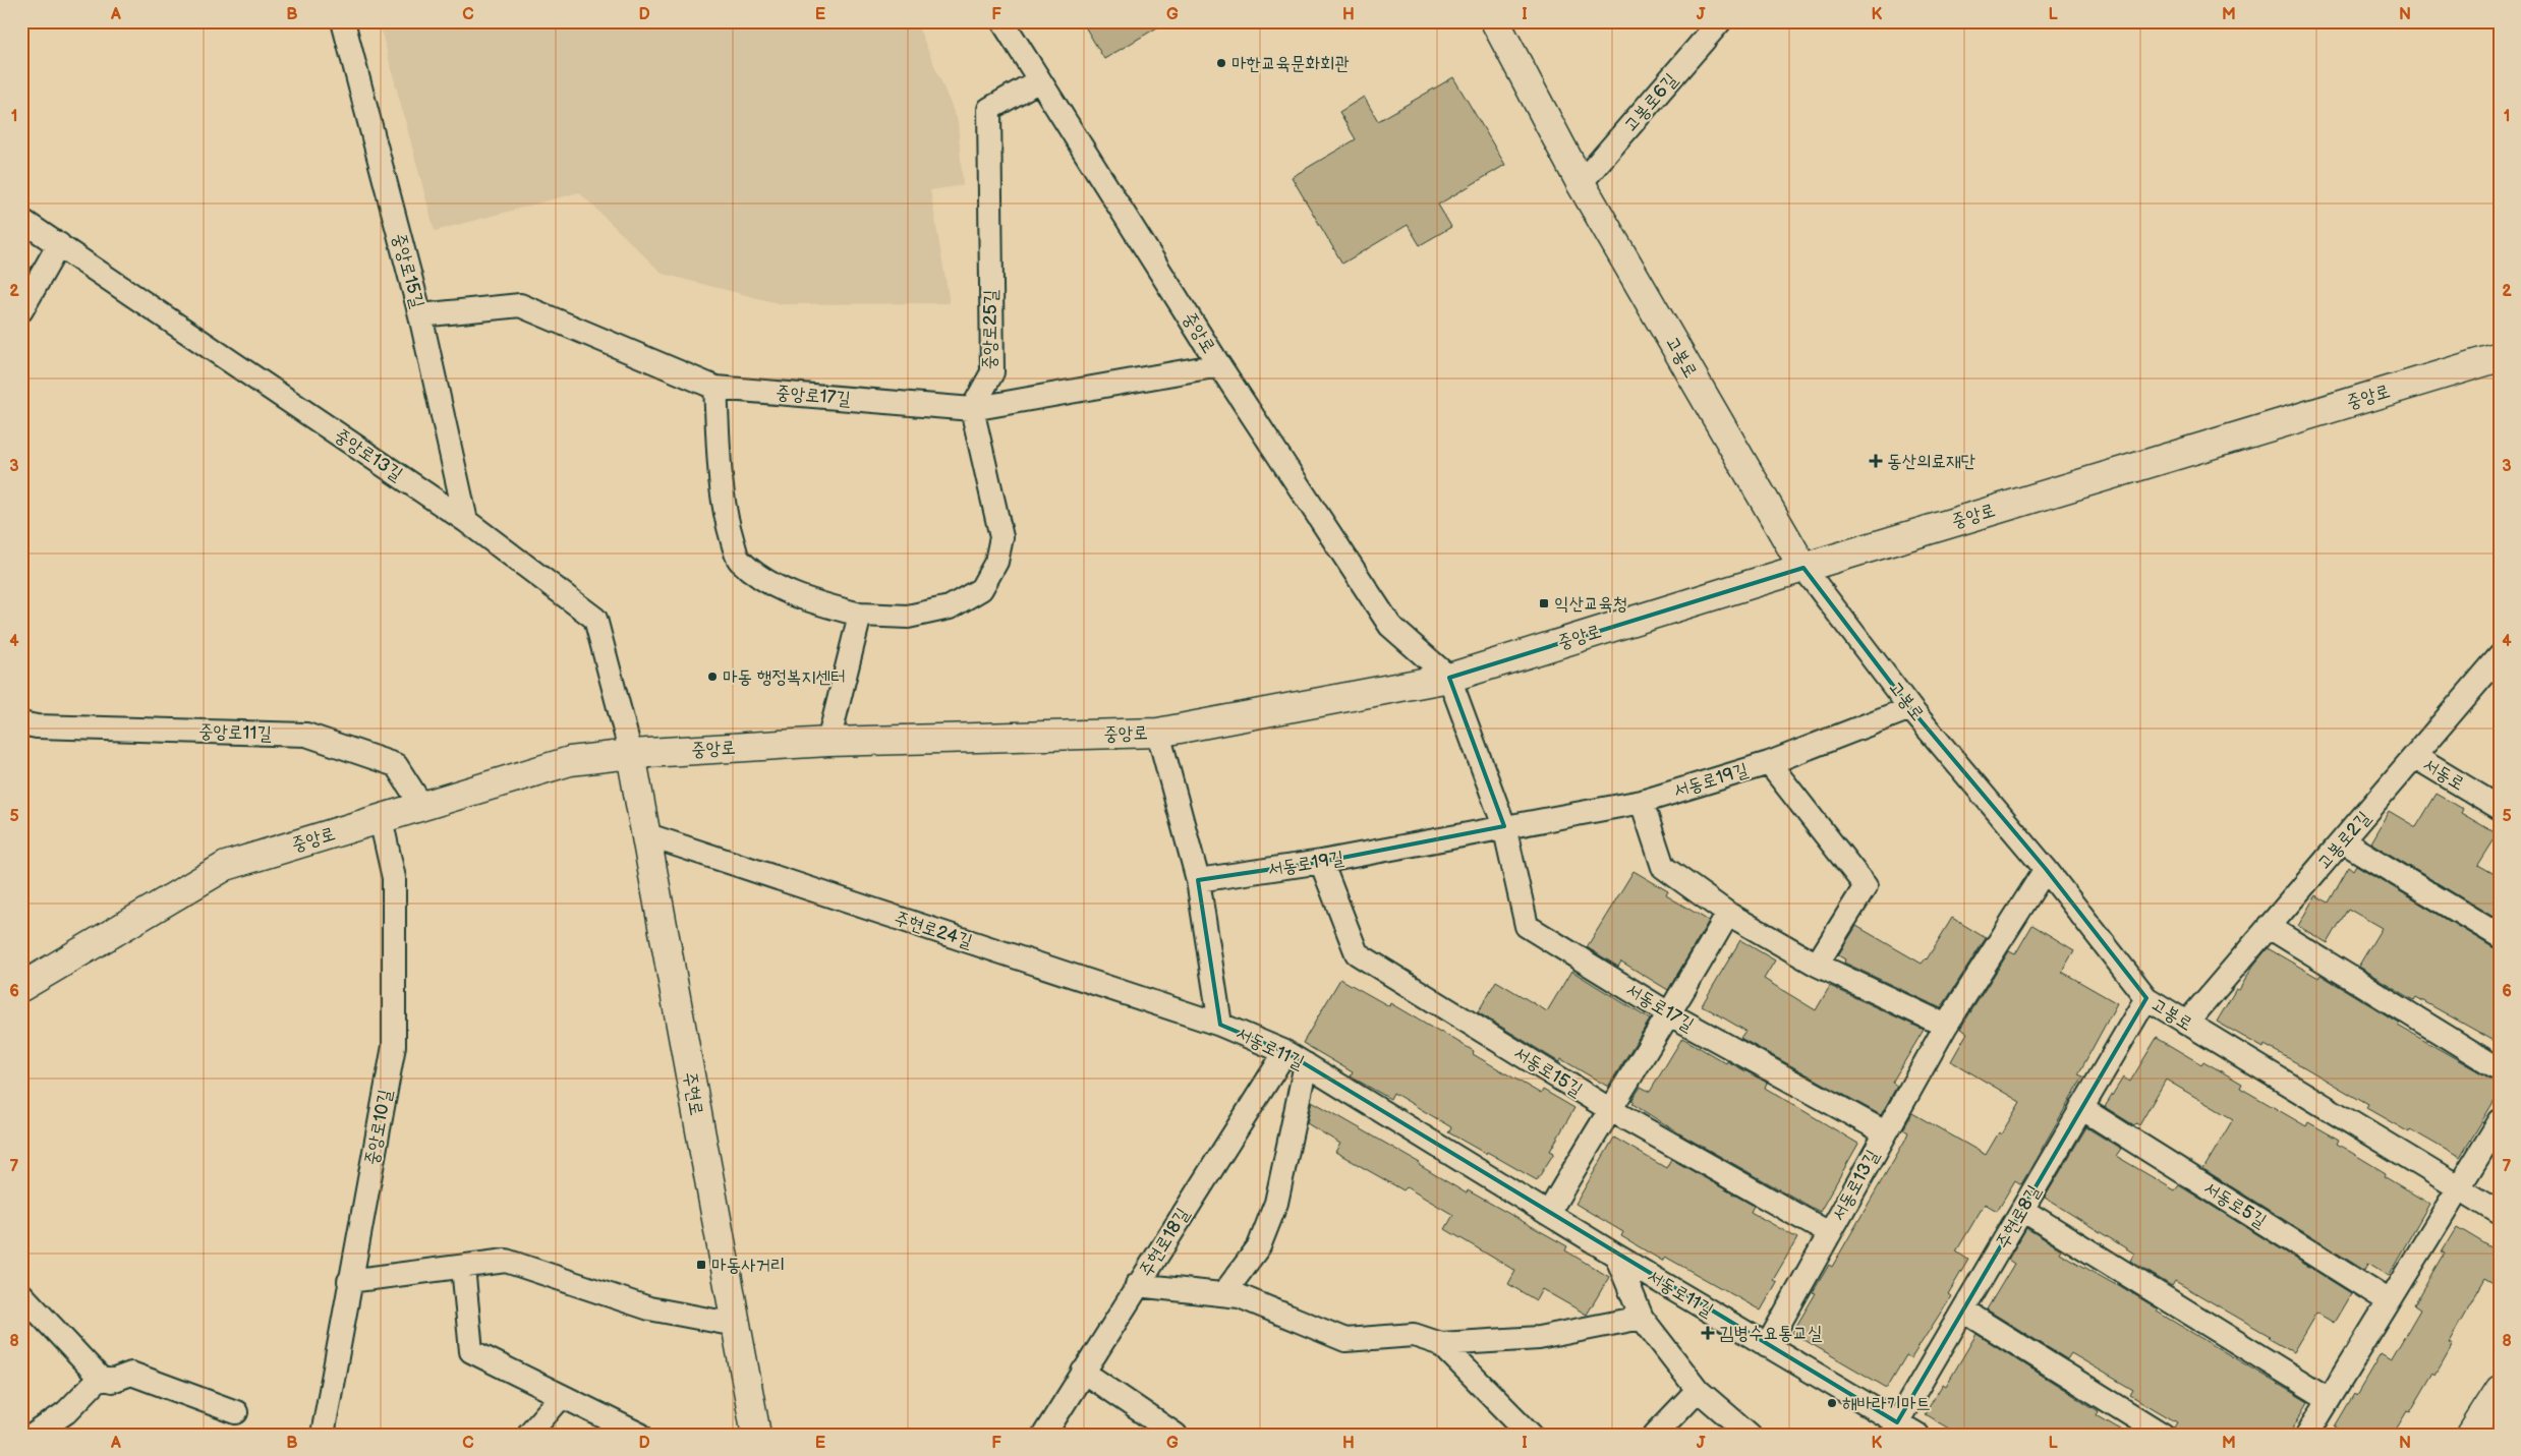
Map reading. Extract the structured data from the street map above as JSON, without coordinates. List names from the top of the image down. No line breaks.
{"streets":{"street":["고봉로6길","중앙로15길","중앙로25길","중앙로","고봉로","중앙로17길","중앙로13길","중앙로11길","서동로","서동로19길","고봉로2길","주현로24길","서동로17길","서동로11길","서동로15길","주현로","중앙로10길","서동로13길","서동로5길","주현로8길","주현로18길"]},"crossings":[["고봉로6길","고봉로"],["중앙로15길","중앙로17길"],["중앙로15길","중앙로13길"],["중앙로25길","중앙로"],["중앙로25길","중앙로17길"],["중앙로","고봉로"],["중앙로","중앙로17길"],["중앙로","중앙로13길"],["중앙로","중앙로11길"],["중앙로","서동로11길"],["중앙로","주현로"],["중앙로","중앙로10길"],["고봉로","서동로19길"],["고봉로","고봉로2길"],["고봉로","서동로13길"],["고봉로","주현로8길"],["중앙로13길","주현로"],["서동로","고봉로2길"],["서동로19길","서동로17길"],["서동로19길","서동로11길"],["서동로19길","서동로15길"],["주현로24길","서동로11길"],["주현로24길","주현로"],["서동로17길","서동로13길"],["서동로11길","서동로13길"],["서동로11길","주현로8길"],["서동로11길","주현로18길"],["서동로15길","서동로13길"],["서동로5길","주현로8길"]],"places":{"other":["마한교육문화회관","마동 행정복지센터","해바라기마트"],"health":["동산의료재단","김병수요통교실"],"transit":["익산교육청","마동사거리"]},"grid":{"columns":["A","B","C","D","E","F","G","H","I","J","K","L","M","N"],"rows":["1","2","3","4","5","6","7","8"]}}
